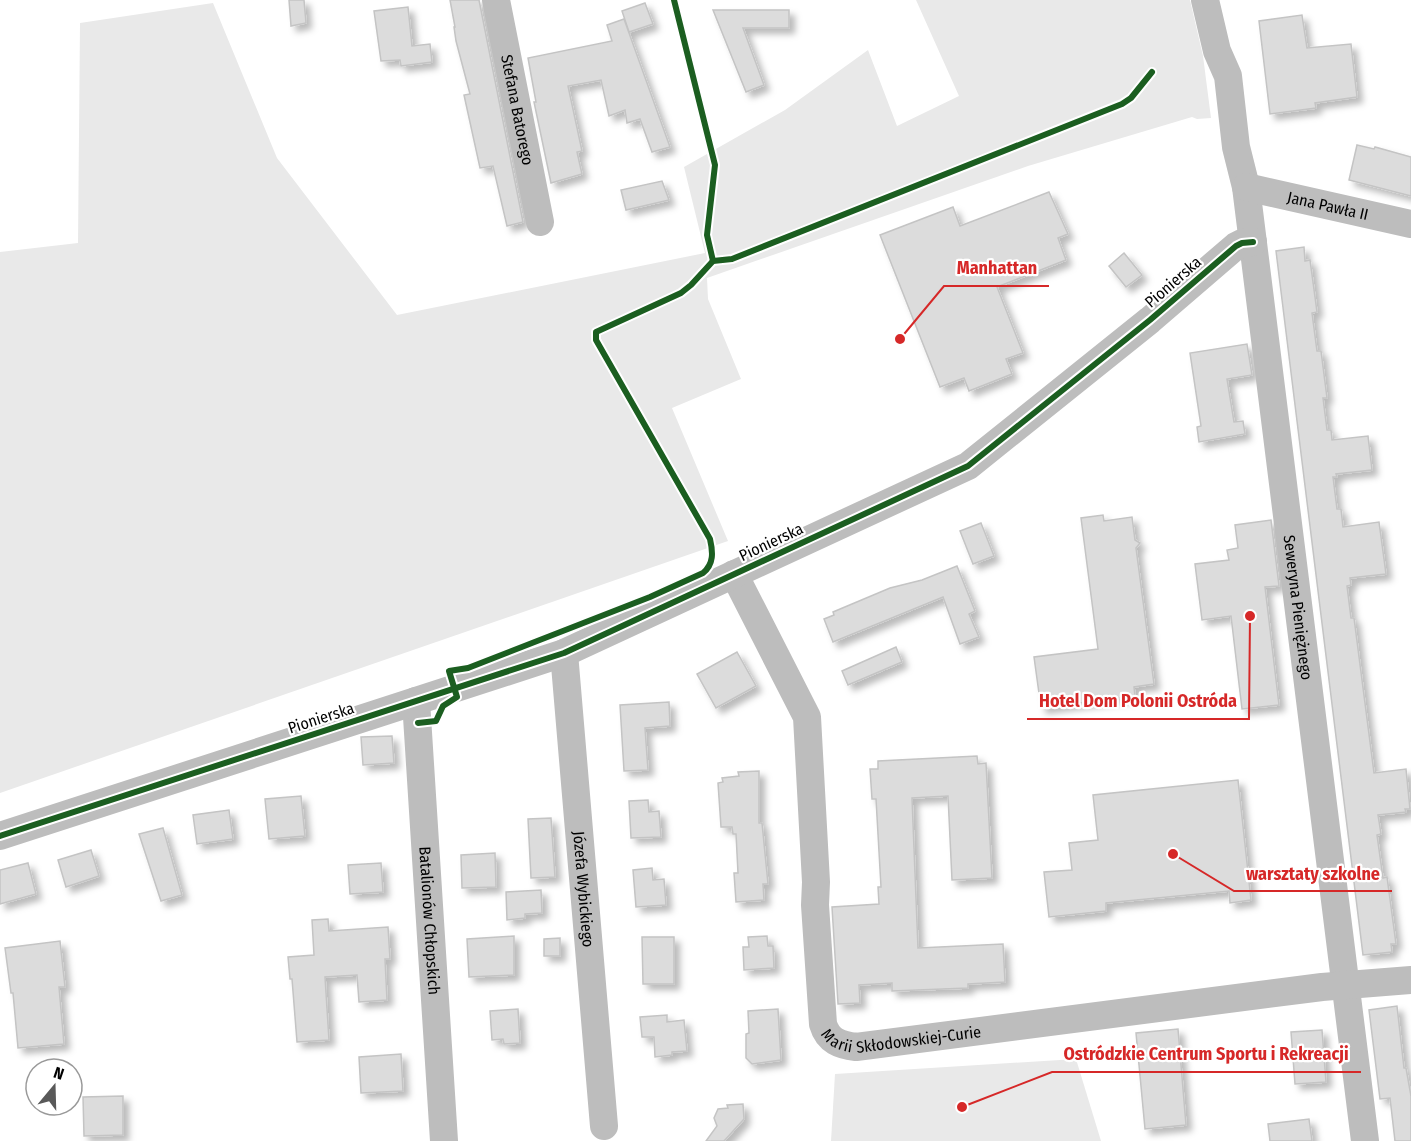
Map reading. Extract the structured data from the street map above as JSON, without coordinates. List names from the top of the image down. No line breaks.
{"streets":{"street":["Stefana Batorego","Jana Pawła II","Pionierska","Seweryna Pieniężnego","Józefa Wybickiego","Batalionów Chłopskich","Marii Skłodowskiej-Curie"]},"crossings":[["Jana Pawła II","Seweryna Pieniężnego"],["Pionierska","Seweryna Pieniężnego"],["Pionierska","Józefa Wybickiego"],["Pionierska","Batalionów Chłopskich"],["Pionierska","Marii Skłodowskiej-Curie"],["Seweryna Pieniężnego","Marii Skłodowskiej-Curie"]],"places":["Manhattan","Hotel Dom Polonii Ostróda","warsztaty szkolne","Ostródzkie Centrum Sportu i Rekreacji"],"north":"top"}
